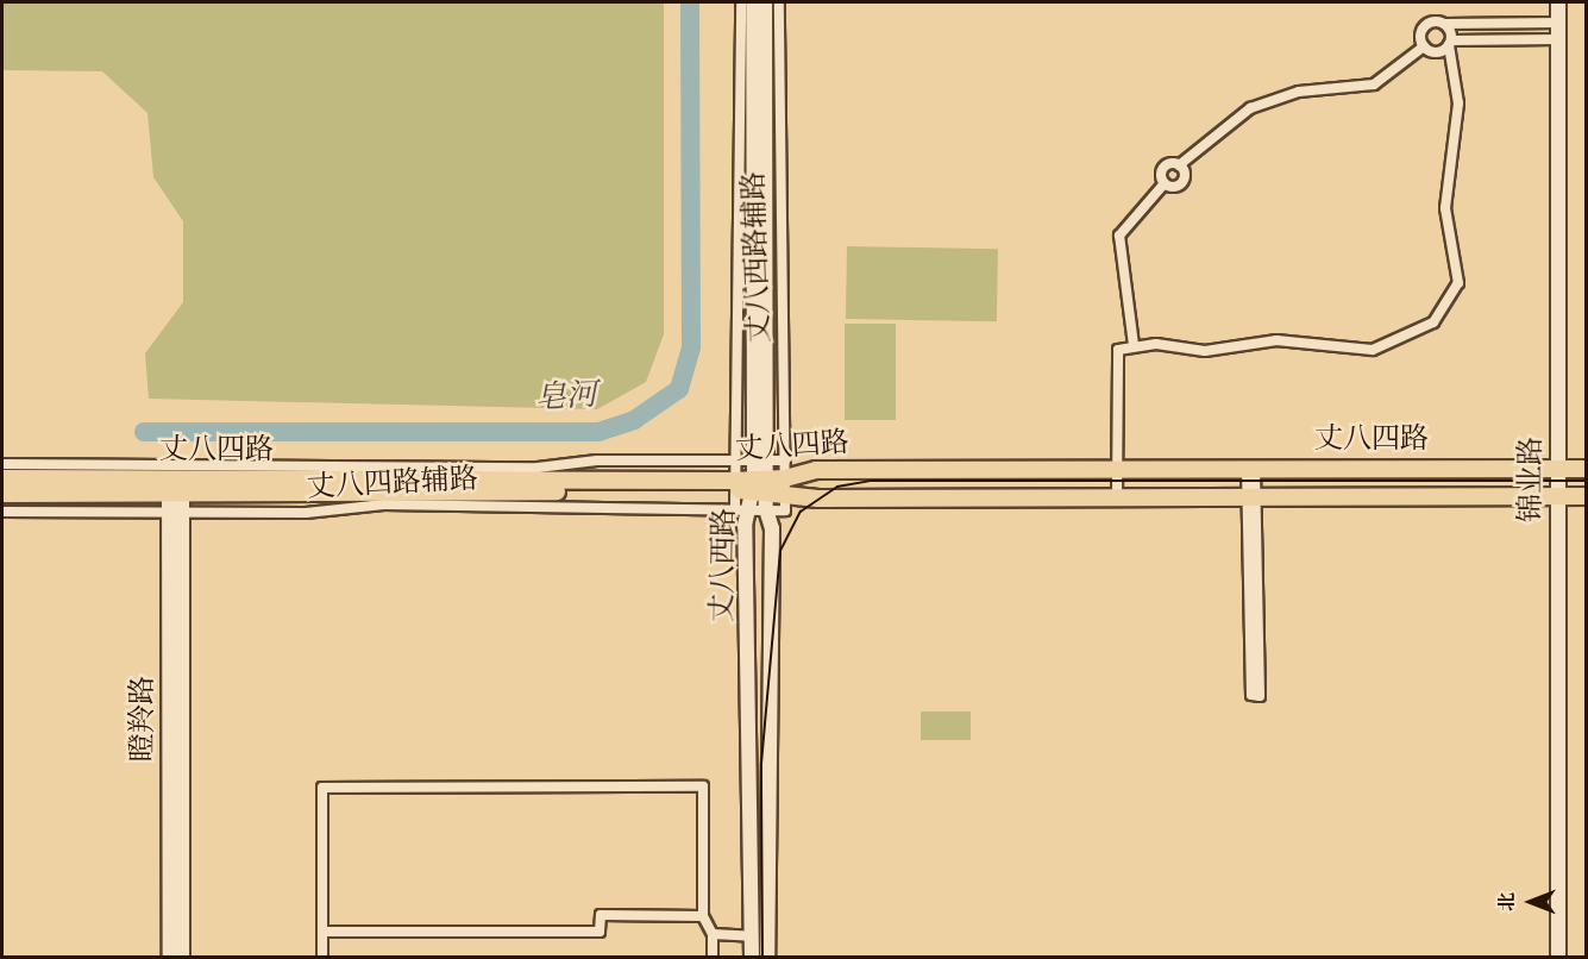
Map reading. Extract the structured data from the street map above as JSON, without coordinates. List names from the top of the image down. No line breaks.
{"streets":{"main road":["丈八四路","锦业路","丈八西路","瞪羚路"],"street":["丈八西路辅路","丈八四路辅路"]},"crossings":[["丈八西路辅路","丈八四路"],["丈八西路辅路","丈八四路辅路"],["丈八四路","锦业路"],["丈八四路","丈八西路"],["丈八四路","瞪羚路"],["丈八四路辅路","丈八西路"],["丈八四路辅路","瞪羚路"]],"water":["皂河"],"north":"left"}
